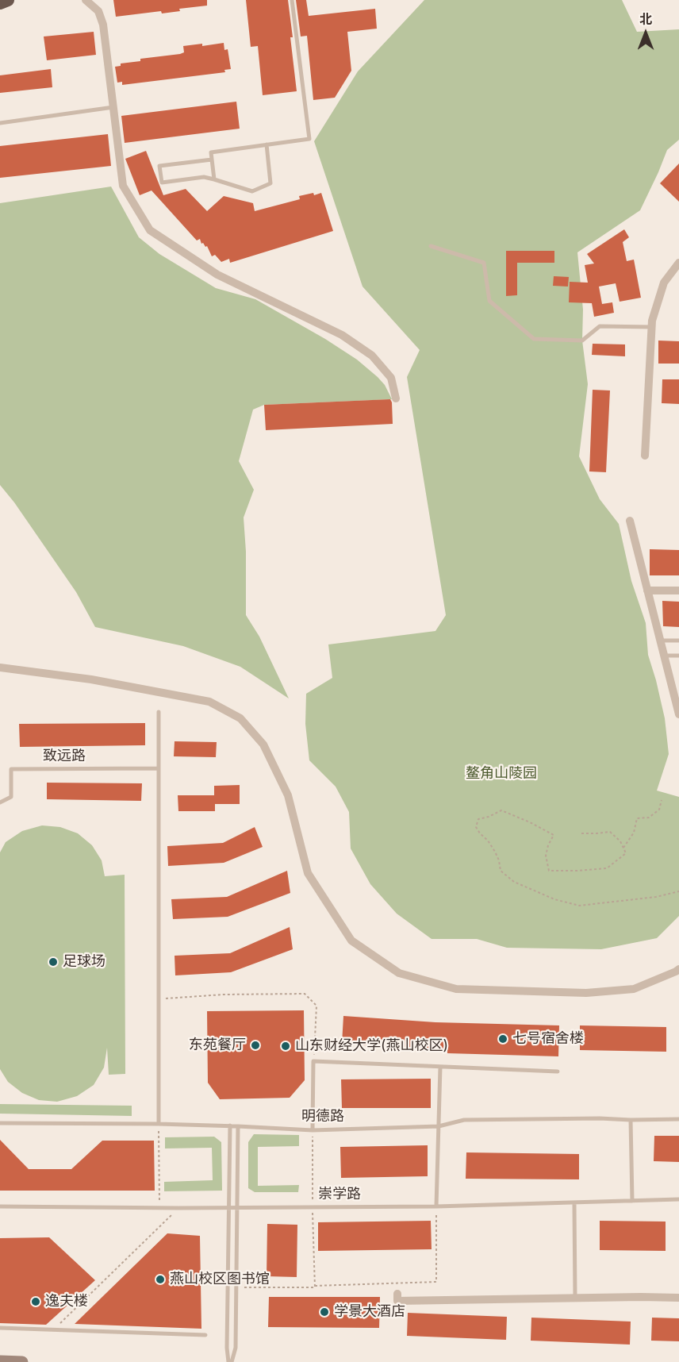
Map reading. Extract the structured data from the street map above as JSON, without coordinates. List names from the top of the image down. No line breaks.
{"streets":{"lane":["致远路","明德路","崇学路"]},"parks":["鳌角山陵园"],"places":["足球场","七号宿舍楼","东苑餐厅","山东财经大学(燕山校区)","燕山校区图书馆","逸夫楼","学景大酒店"],"north":"top"}
